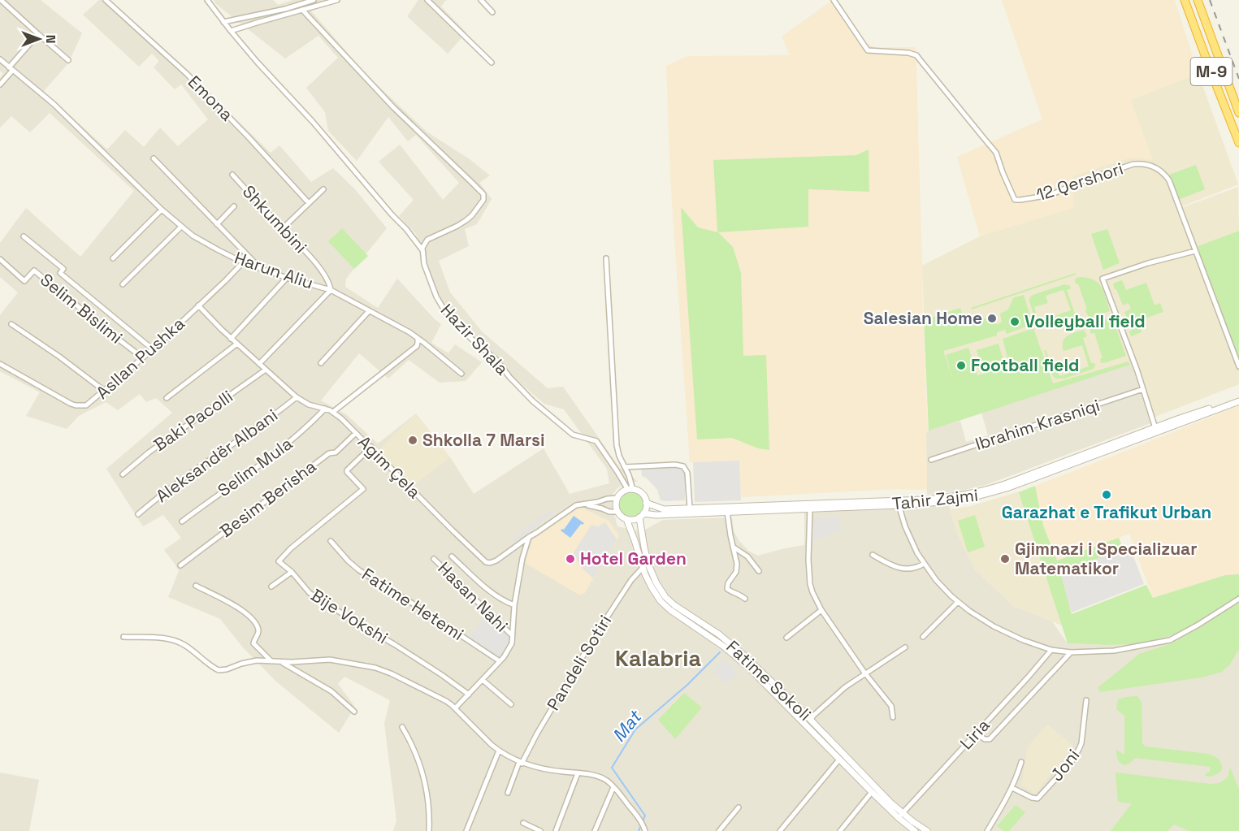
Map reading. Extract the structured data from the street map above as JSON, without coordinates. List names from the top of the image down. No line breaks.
{"streets":{"highway":["M-9"],"street":["Emona","12 Qershori","Shkumbini","Harun Aliu","Selim Bislimi","Hazir Shala","Asllan Pushka","Baki Pacolli","Ibrahim Krasniqi","Aleksandër Albani","Selim Mula","Agim Çela","Besim Berisha","Tahir Zajmi","Hasan Nahi","Fatime Hetemi","Bije Vokshi","Pandeli Sotiri","Fatime Sokoli","Liria","Joni"]},"crossings":[["Shkumbini","Harun Aliu"],["Harun Aliu","Asllan Pushka"],["Selim Bislimi","Asllan Pushka"],["Hazir Shala","Agim Çela"],["Hazir Shala","Tahir Zajmi"],["Hazir Shala","Fatime Sokoli"],["Asllan Pushka","Agim Çela"],["Baki Pacolli","Agim Çela"],["Aleksandër Albani","Agim Çela"],["Selim Mula","Agim Çela"],["Agim Çela","Besim Berisha"],["Agim Çela","Tahir Zajmi"],["Agim Çela","Bije Vokshi"],["Agim Çela","Fatime Sokoli"],["Tahir Zajmi","Fatime Sokoli"],["Pandeli Sotiri","Fatime Sokoli"],["Fatime Sokoli","Liria"]],"districts":["Kalabria"],"water":["Mat"],"places":["Salesian Home","Volleyball field","Football field","Shkolla 7 Marsi","Garazhat e Trafikut Urban","Hotel Garden","Gjimnazi i Specializuar Matematikor"],"north":"right"}
